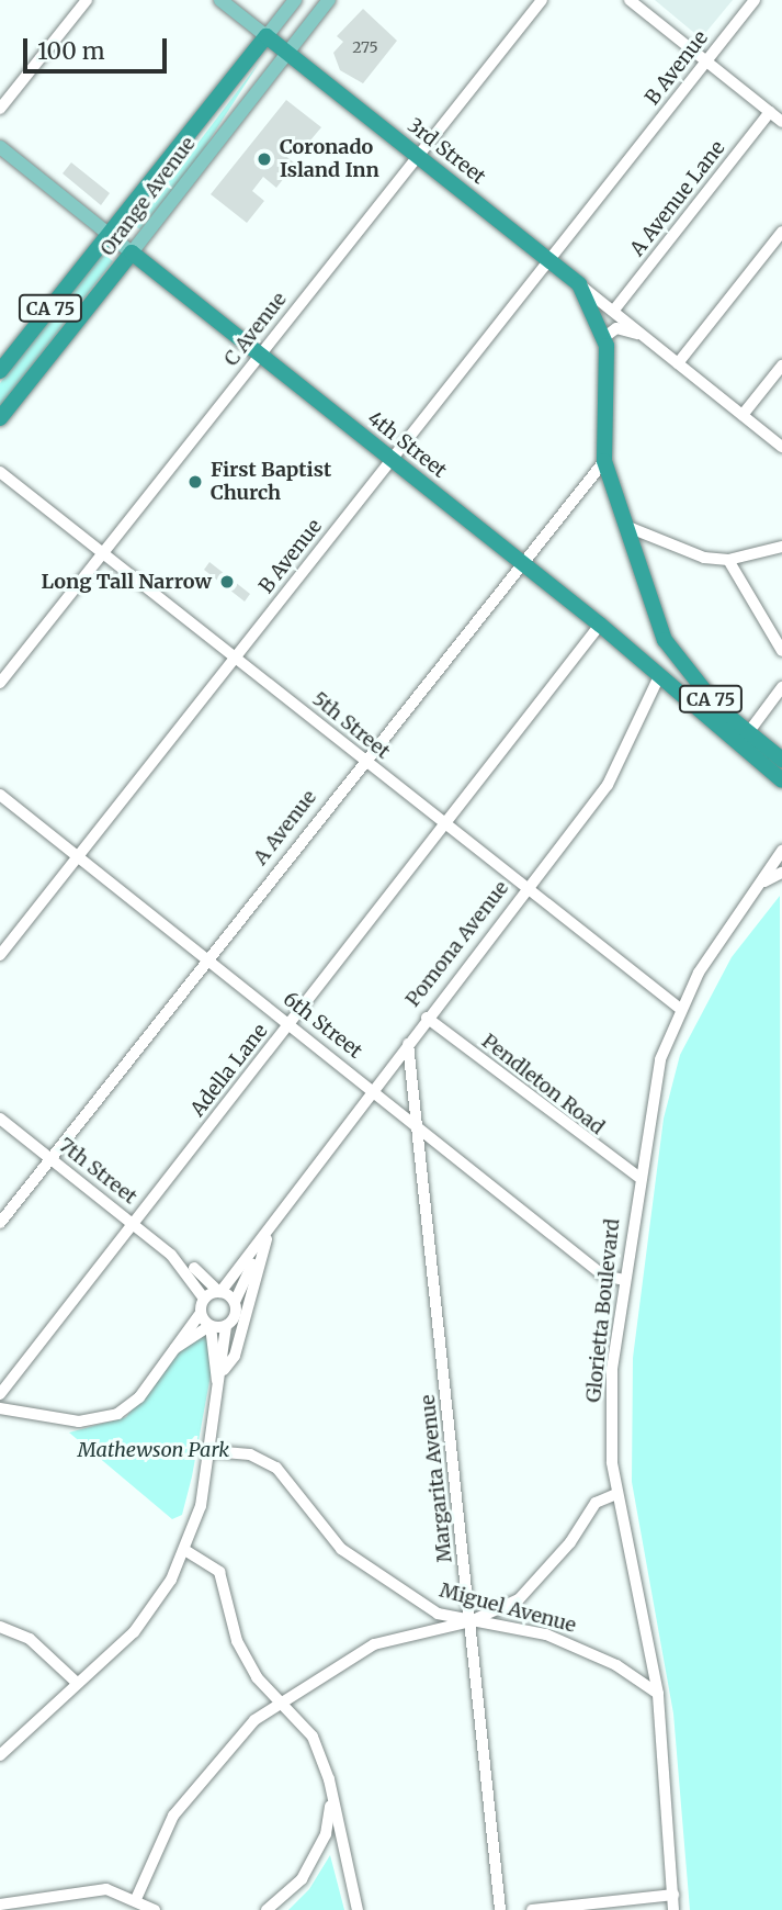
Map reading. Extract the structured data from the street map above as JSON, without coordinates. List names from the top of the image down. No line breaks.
{"streets":{"highway":["3rd Street","Orange Avenue","CA 75","4th Street"],"street":["B Avenue","A Avenue Lane","C Avenue","5th Street","A Avenue","Pomona Avenue","6th Street","Adella Lane","Pendleton Road","7th Street","Glorietta Boulevard","Margarita Avenue","Miguel Avenue"]},"crossings":[["B Avenue","3rd Street"],["B Avenue","4th Street"],["B Avenue","5th Street"],["B Avenue","6th Street"],["3rd Street","Orange Avenue"],["3rd Street","A Avenue Lane"],["3rd Street","CA 75"],["3rd Street","C Avenue"],["Orange Avenue","4th Street"],["CA 75","A Avenue"],["C Avenue","4th Street"],["C Avenue","5th Street"],["4th Street","A Avenue"],["4th Street","Pomona Avenue"],["4th Street","Adella Lane"],["5th Street","A Avenue"],["5th Street","Pomona Avenue"],["5th Street","Adella Lane"],["5th Street","Glorietta Boulevard"],["A Avenue","6th Street"],["A Avenue","7th Street"],["Pomona Avenue","6th Street"],["Pomona Avenue","Pendleton Road"],["Pomona Avenue","7th Street"],["Pomona Avenue","Margarita Avenue"],["Pomona Avenue","Miguel Avenue"],["6th Street","Adella Lane"],["6th Street","Glorietta Boulevard"],["6th Street","Margarita Avenue"],["Adella Lane","7th Street"],["Pendleton Road","Glorietta Boulevard"],["Glorietta Boulevard","Miguel Avenue"],["Margarita Avenue","Miguel Avenue"]],"parks":["Mathewson Park"],"places":["Coronado Island Inn","First Baptist Church","Long Tall Narrow"],"house_numbers":["275"],"scale_bar":"100 m"}
